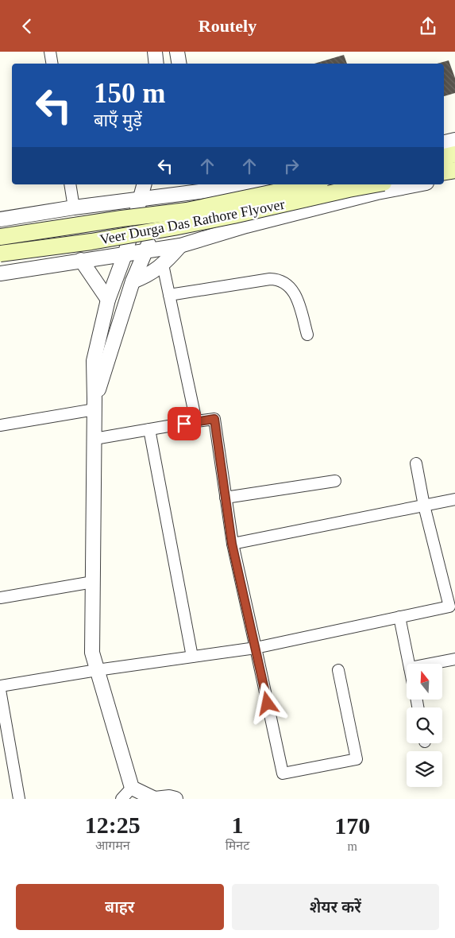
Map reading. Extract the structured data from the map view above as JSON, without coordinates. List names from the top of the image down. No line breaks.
{"streets":{"main road":["Veer Durga Das Rathore Flyover"]},"north":"top","page":{"header":"Routely","turn":["150 m","बाएँ मुड़ें"],"eta":["12:25","आगमन","1","मिनट","170","m"],"buttons":["बाहर","शेयर करें"]}}
